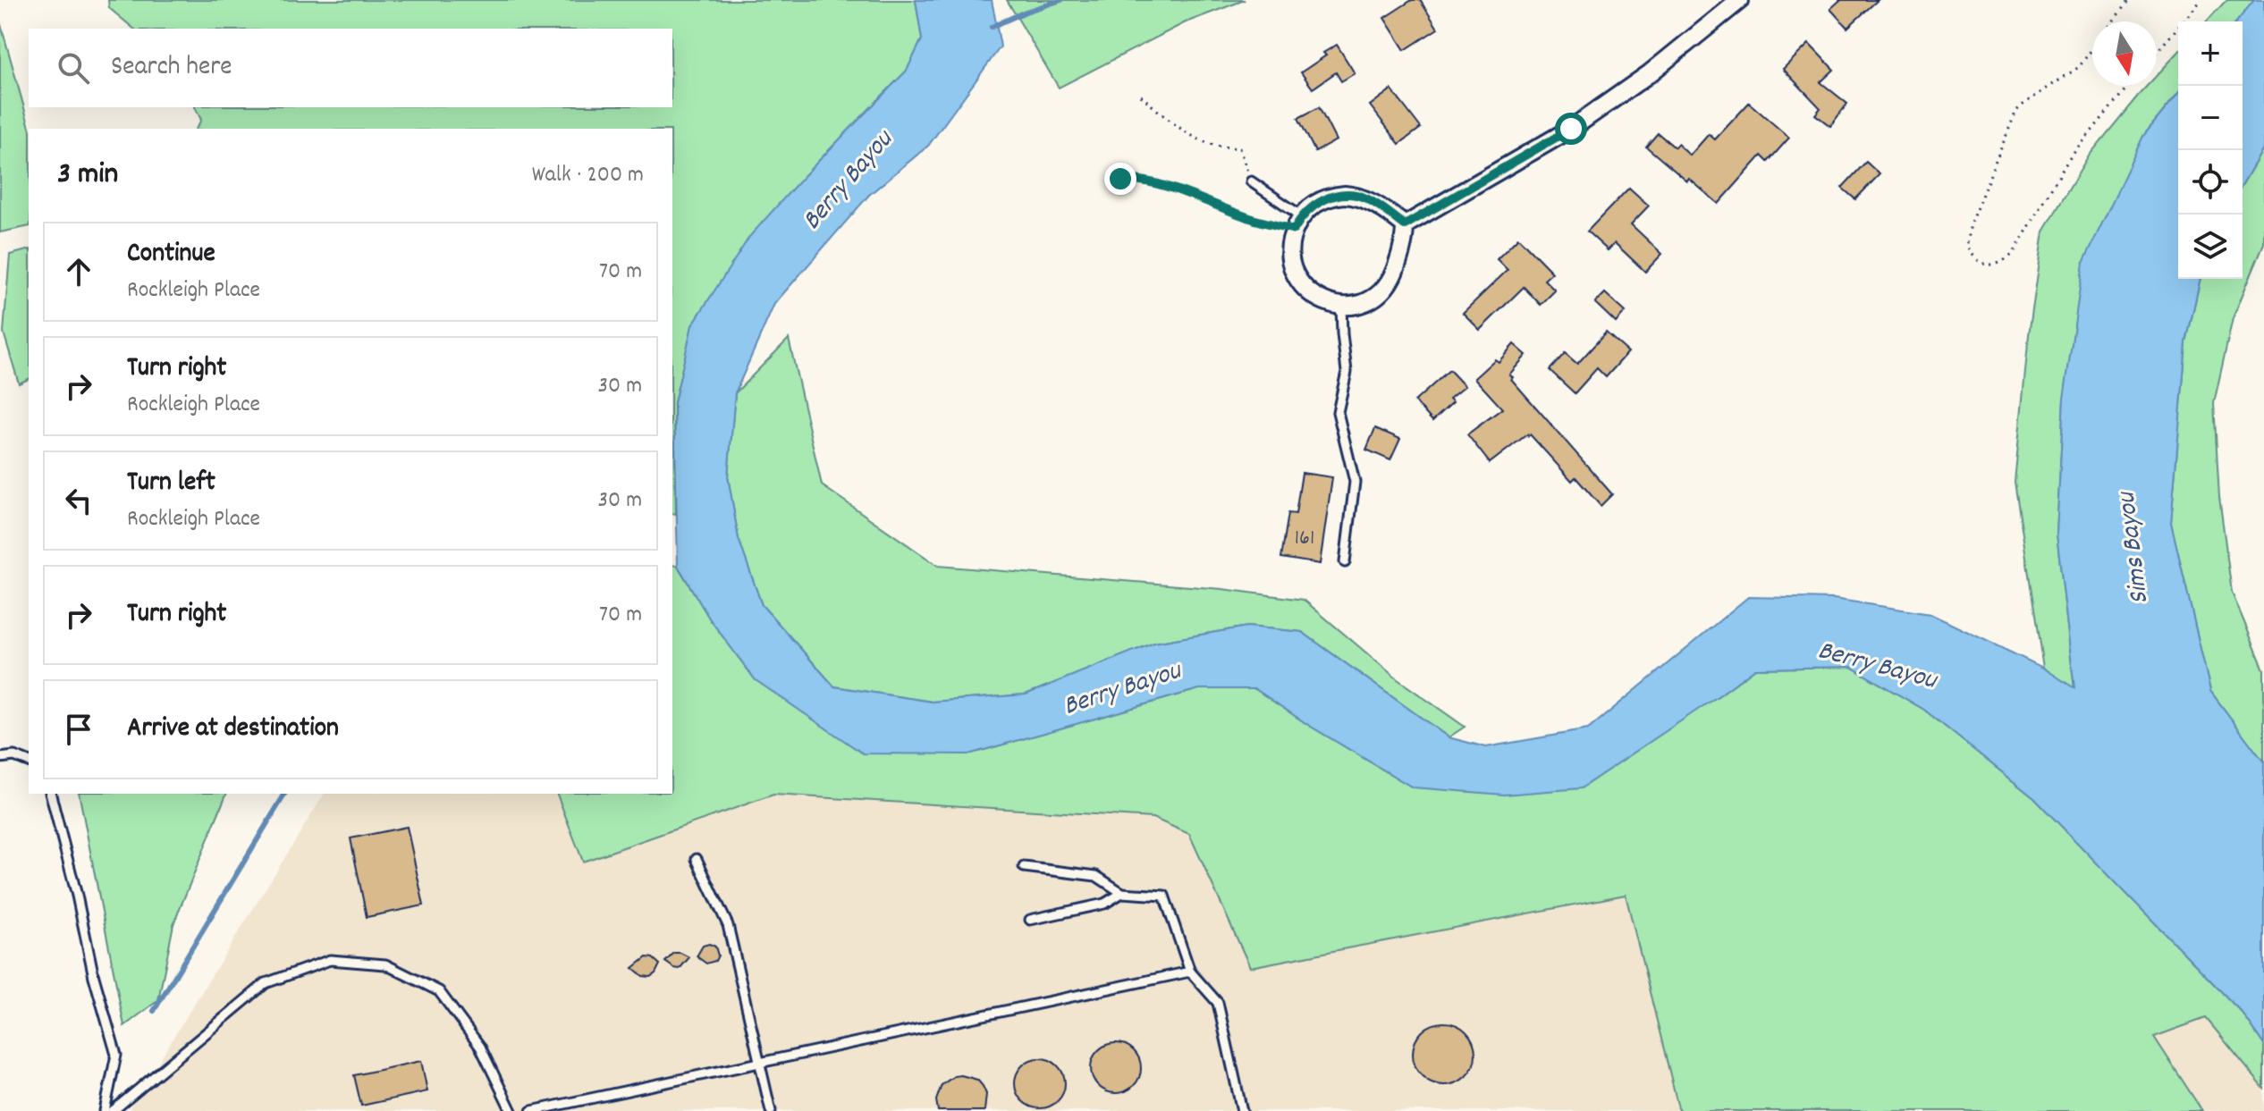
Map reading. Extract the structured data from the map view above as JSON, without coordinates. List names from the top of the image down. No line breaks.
{"water":["Berry Bayou","Sims Bayou"],"house_numbers":["161"],"north":"bottom","page":{"map_buttons":["+","−"],"search":"Search here","heading":["3 min","Walk · 200 m"],"list":[["Continue","Rockleigh Place","70 m"],["Turn right","Rockleigh Place","30 m"],["Turn left","Rockleigh Place","30 m"],["Turn right","70 m"],"Arrive at destination"]}}
